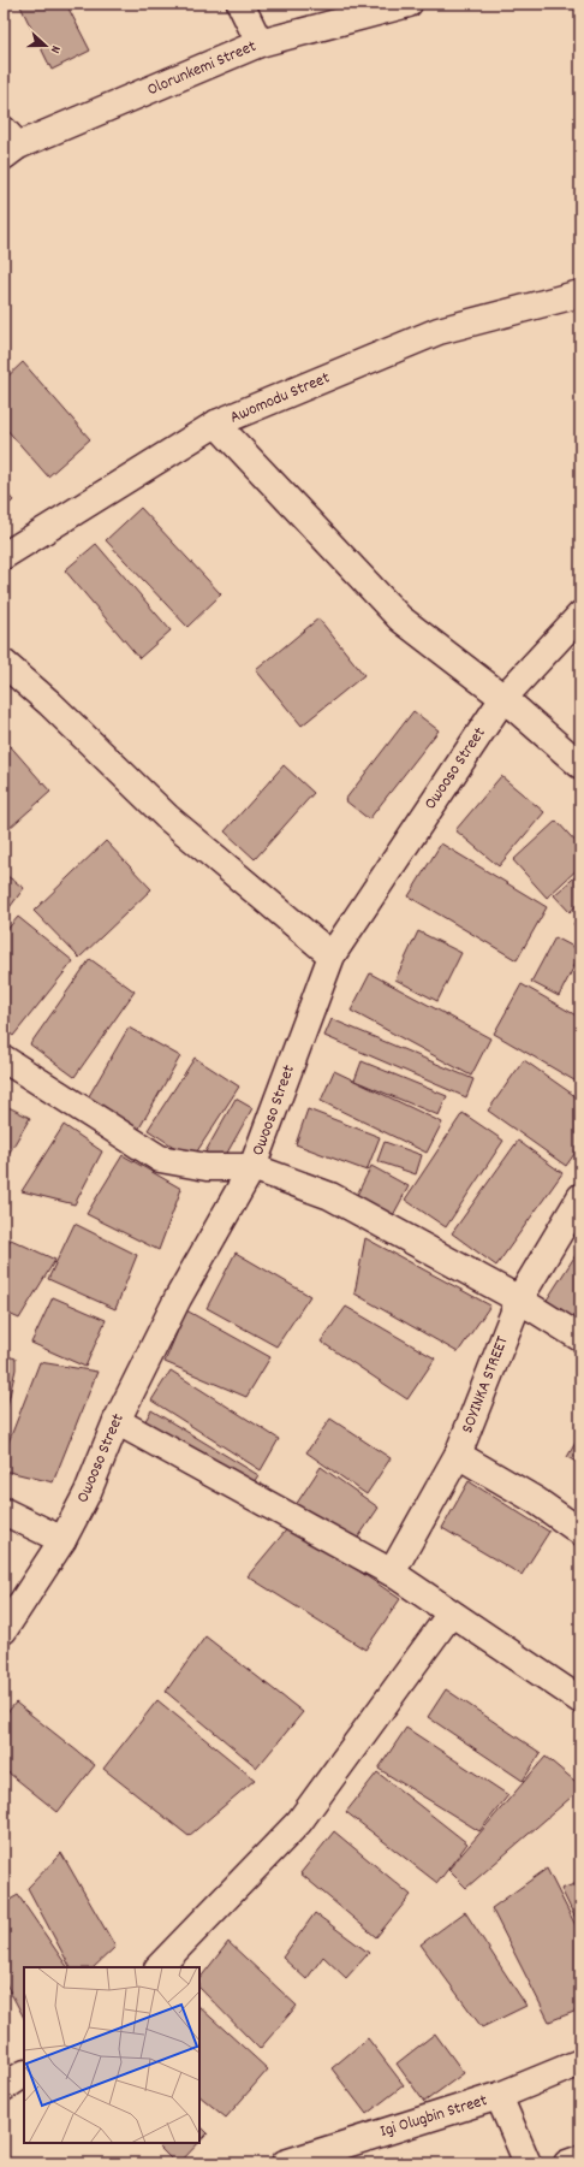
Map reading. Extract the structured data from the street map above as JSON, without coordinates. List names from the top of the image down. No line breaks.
{"streets":{"street":["Olorunkemi Street","Awomodu Street","Owooso Street","SOYINKA STREET","Igi Olugbin Street"]},"north":"right"}
